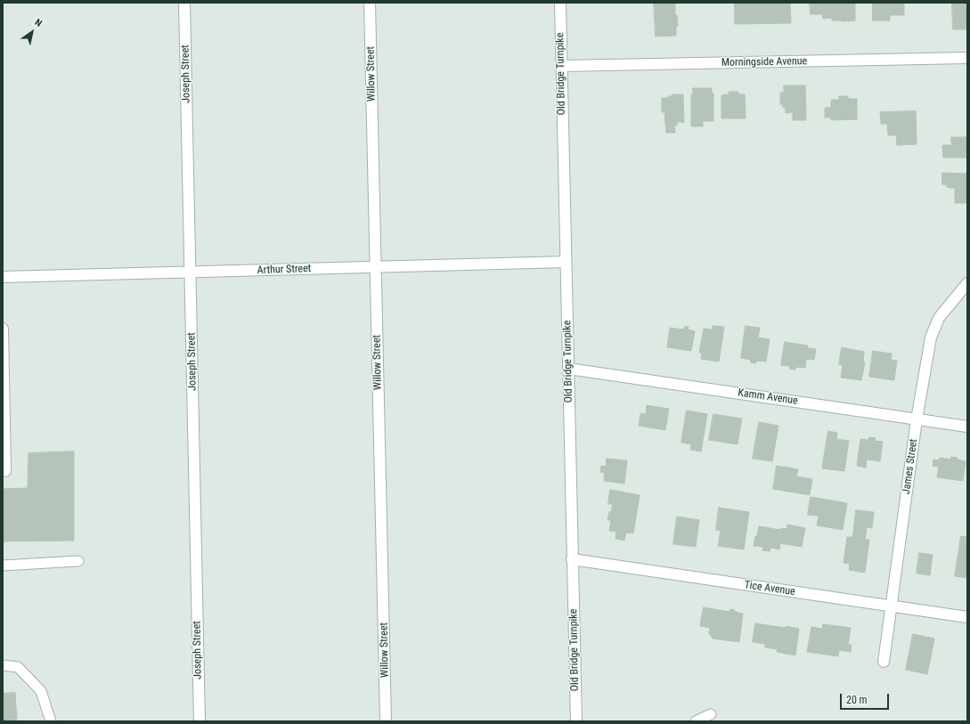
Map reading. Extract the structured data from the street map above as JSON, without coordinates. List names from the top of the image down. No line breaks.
{"streets":{"street":["Morningside Avenue","Joseph Street","Willow Street","Old Bridge Turnpike","Arthur Street","Kamm Avenue","James Street","Tice Avenue"]},"crossings":[["Morningside Avenue","Old Bridge Turnpike"],["Joseph Street","Arthur Street"],["Willow Street","Arthur Street"],["Old Bridge Turnpike","Arthur Street"],["Old Bridge Turnpike","Kamm Avenue"],["Old Bridge Turnpike","Tice Avenue"],["Kamm Avenue","James Street"],["James Street","Tice Avenue"]],"scale_bar":"20 m","north":"top right"}
